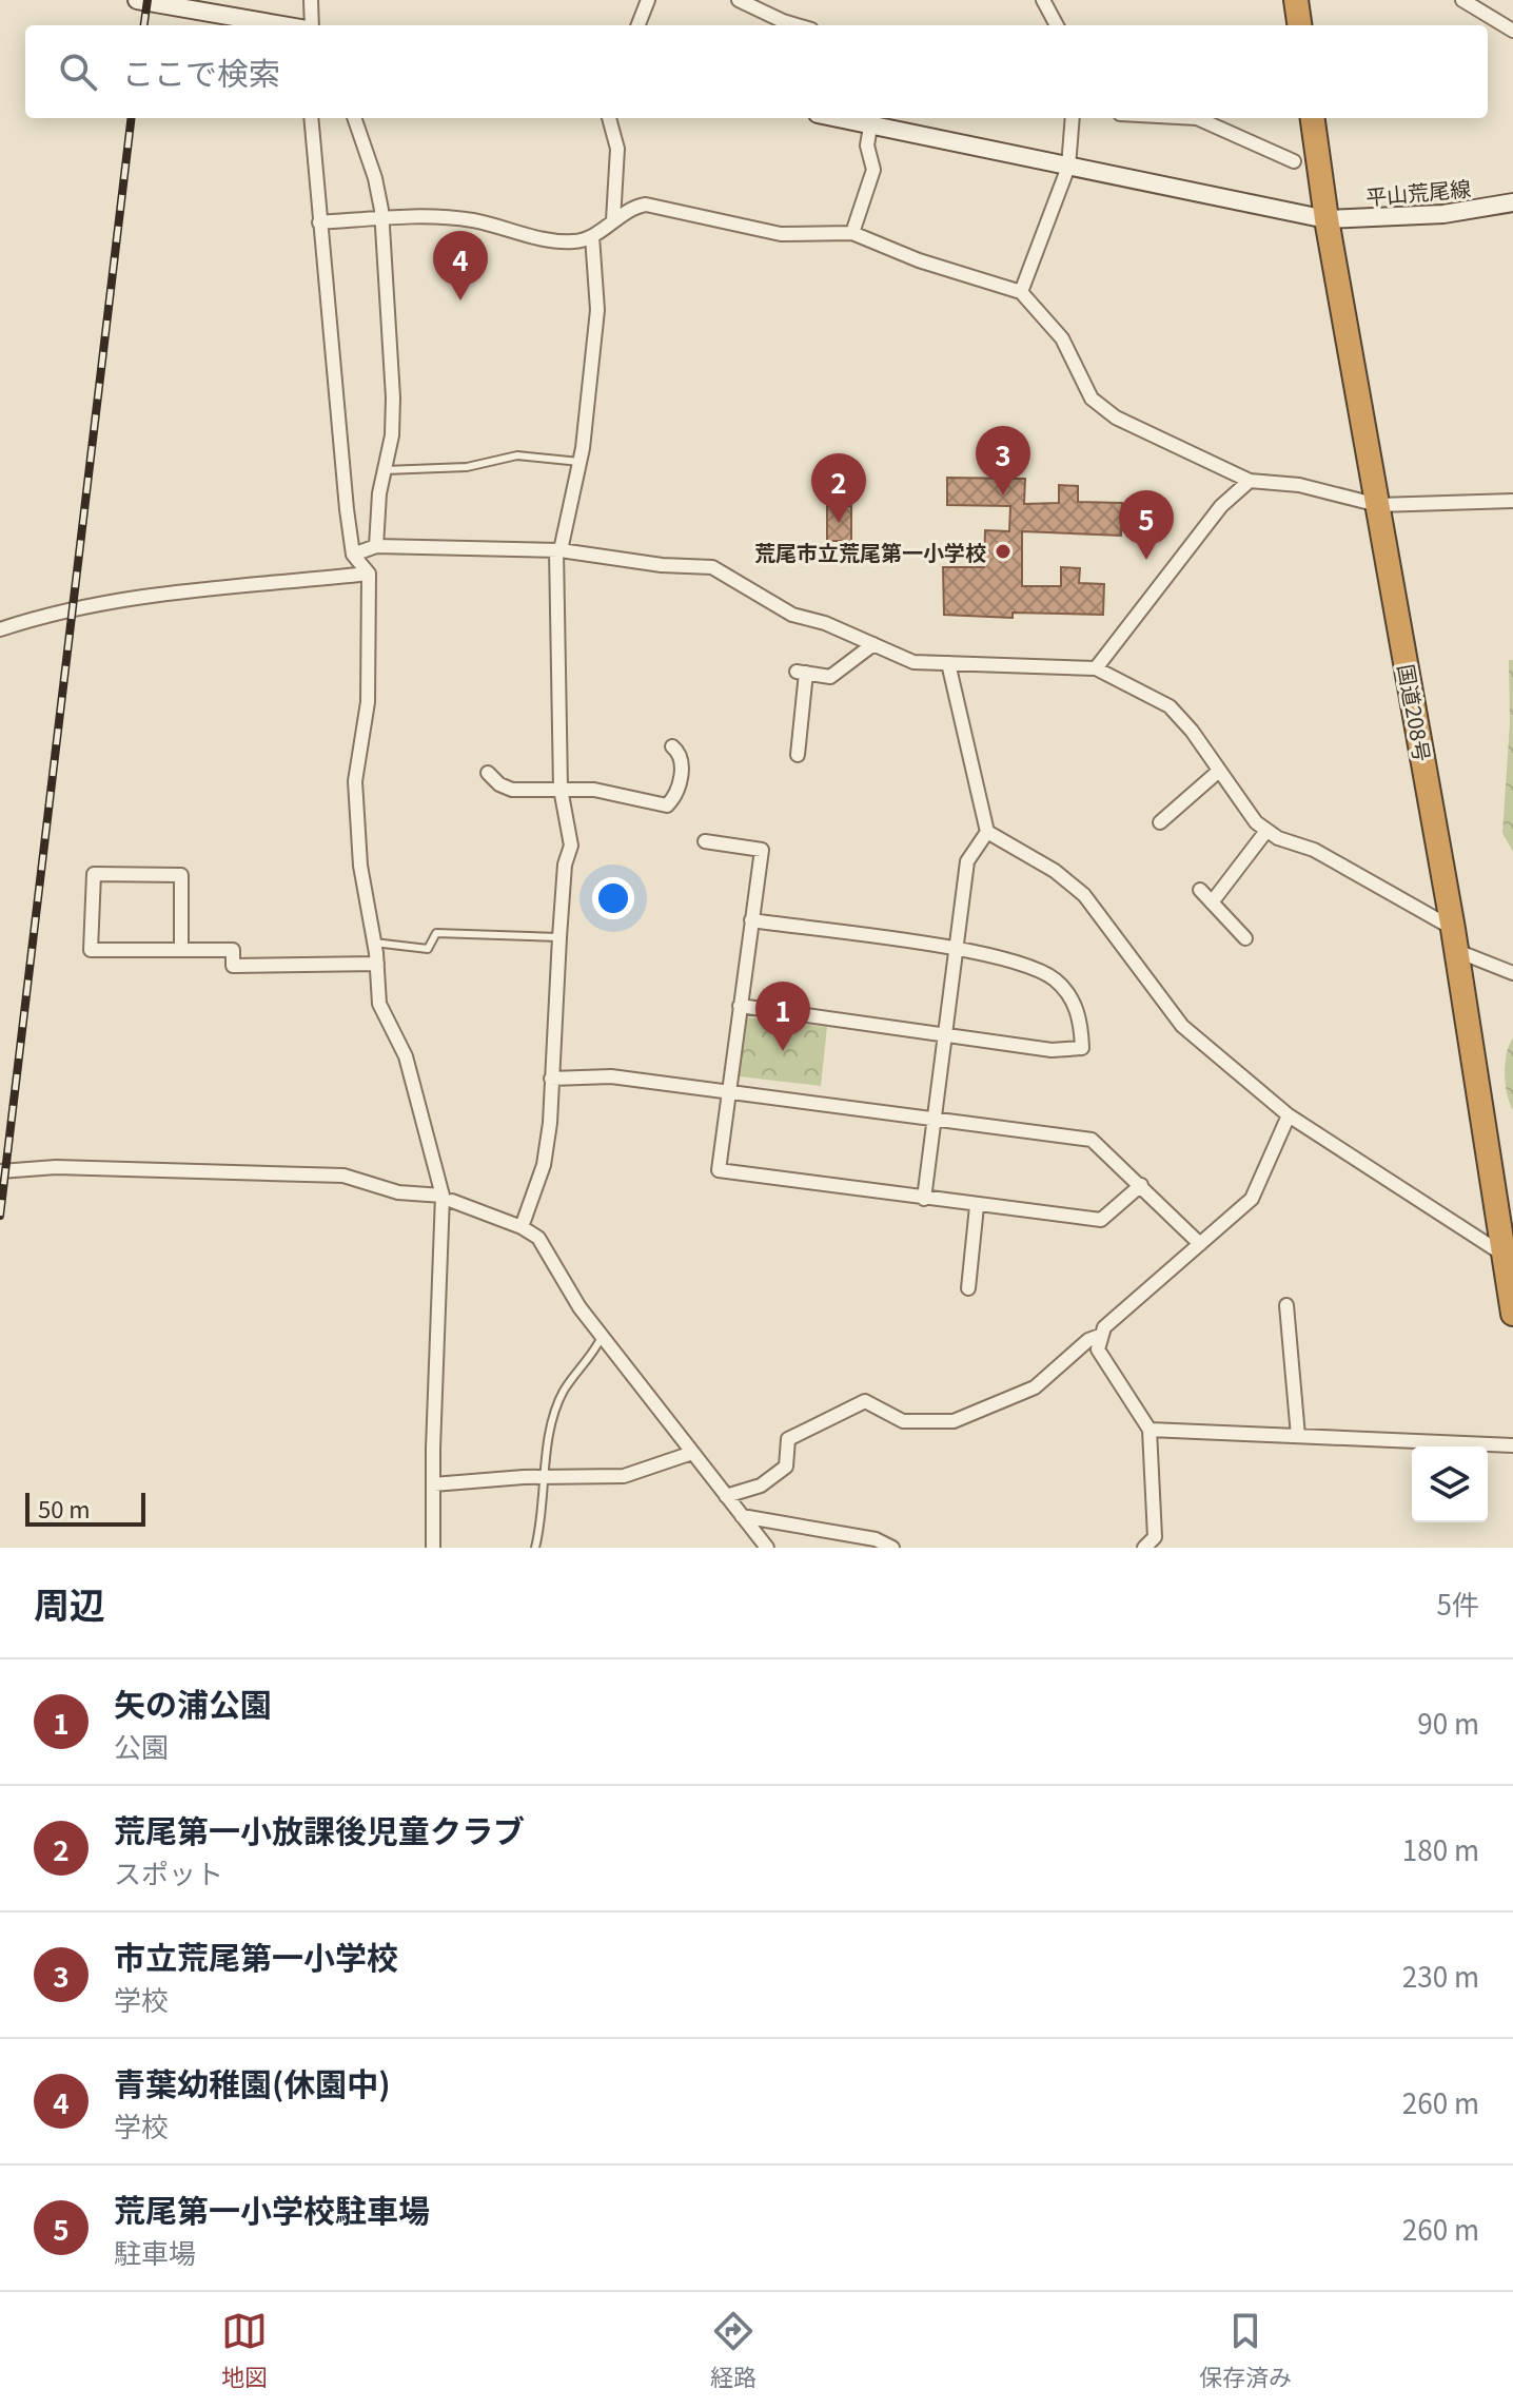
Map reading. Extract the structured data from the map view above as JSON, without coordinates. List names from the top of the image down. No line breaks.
{"streets":{"highway":["国道208号"],"street":["平山荒尾線"]},"crossings":[["平山荒尾線","国道208号"]],"places":["荒尾市立荒尾第一小学校"],"scale_bar":"50 m","page":{"search":"ここで検索","pins":["4","3","2","5","1"],"scale":"50 m","heading":["周辺","5件"],"list":[{"mark":"1","name":"矢の浦公園","note":"公園","value":"90 m"},{"mark":"2","name":"荒尾第一小放課後児童クラブ","note":"スポット","value":"180 m"},{"mark":"3","name":"市立荒尾第一小学校","note":"学校","value":"230 m"},{"mark":"4","name":"青葉幼稚園(休園中)","note":"学校","value":"260 m"},{"mark":"5","name":"荒尾第一小学校駐車場","note":"駐車場","value":"260 m"}],"nav":["地図","経路","保存済み"]}}
